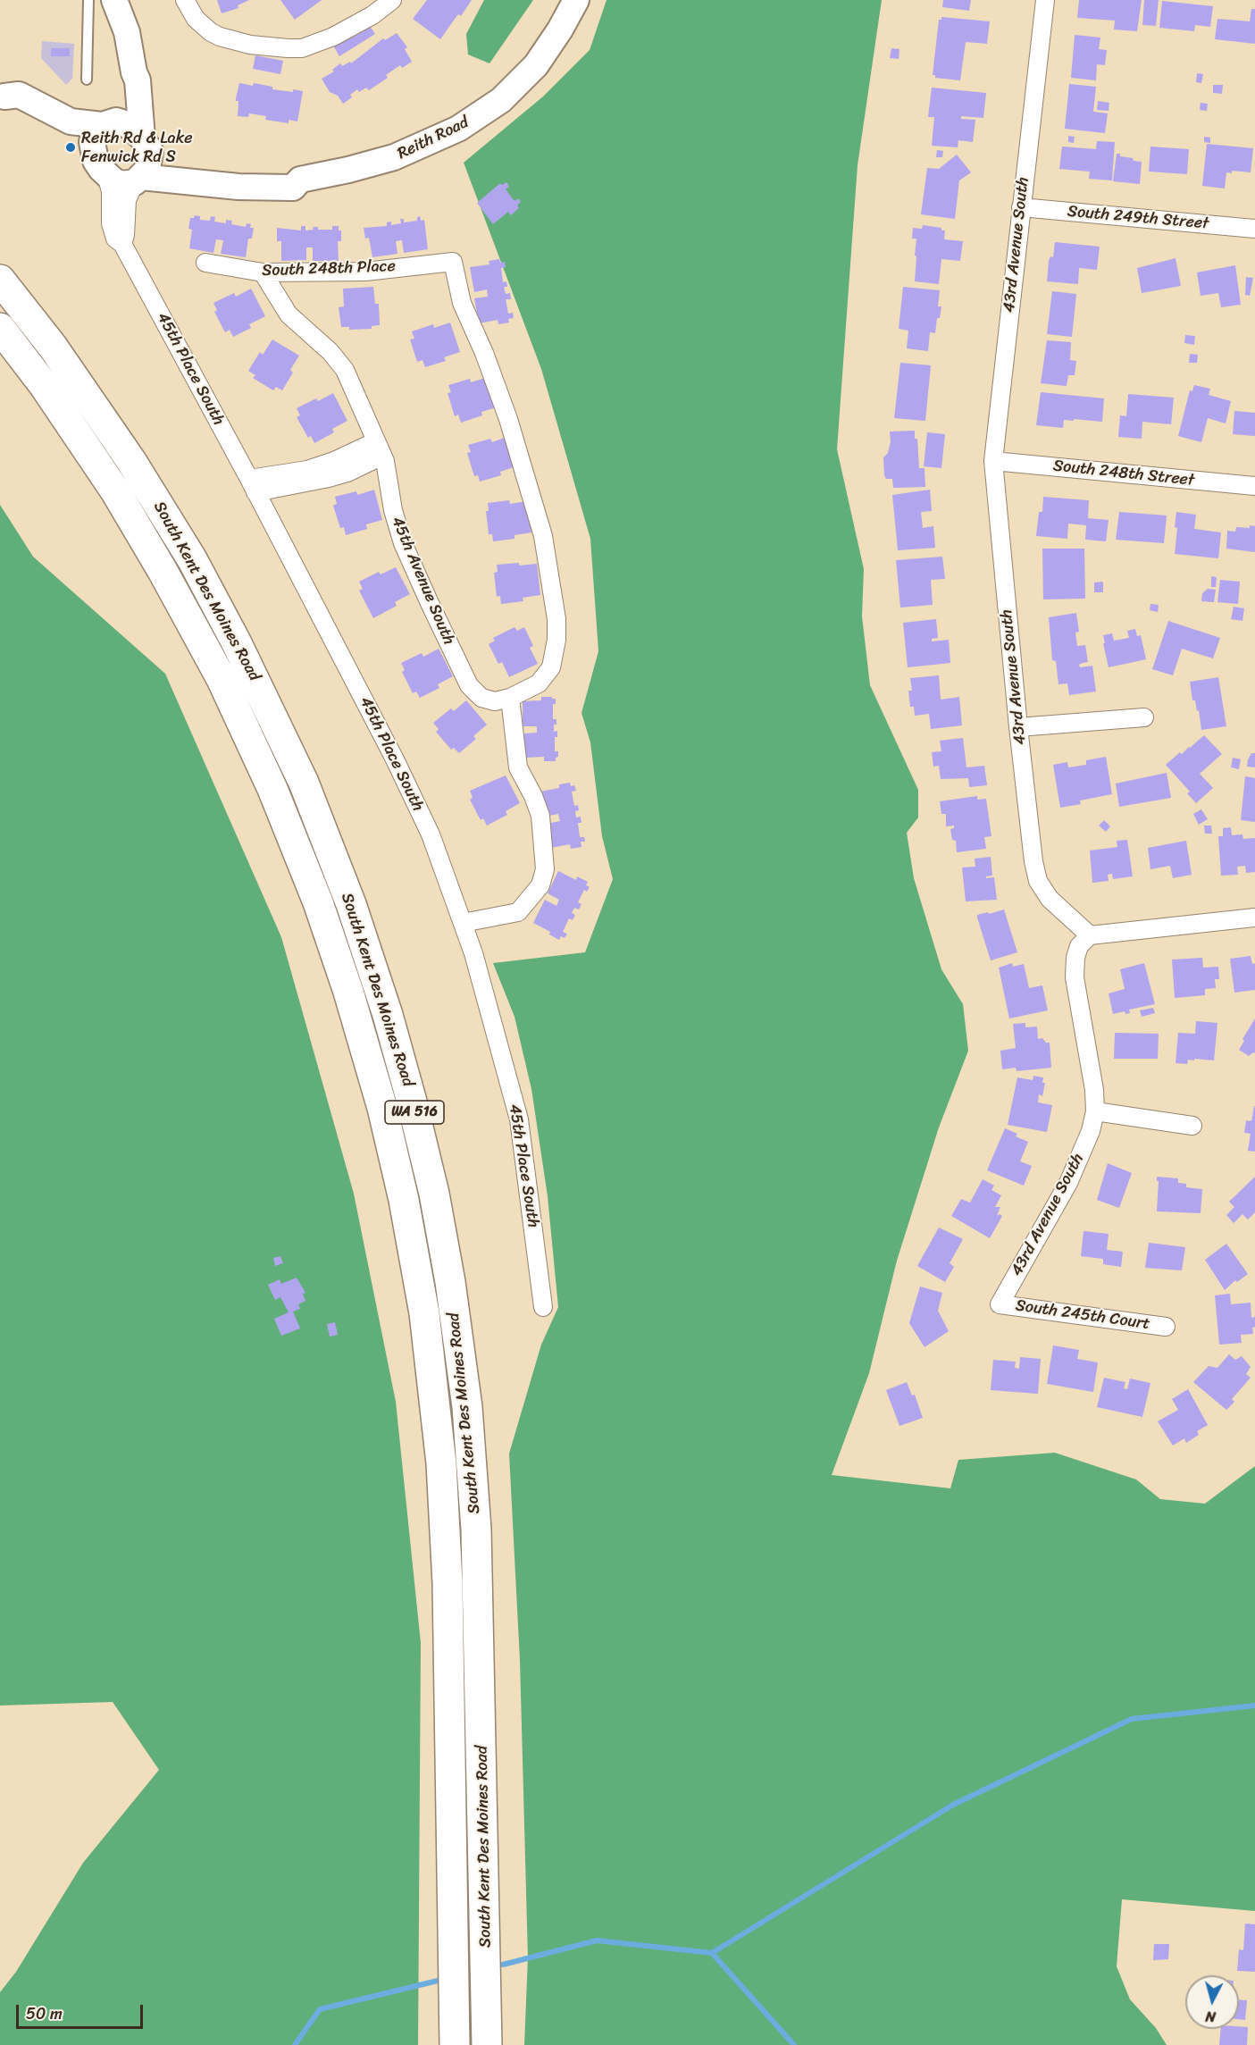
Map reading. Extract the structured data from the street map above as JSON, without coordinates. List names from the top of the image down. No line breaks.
{"streets":{"highway":["South Kent Des Moines Road","WA 516"],"main road":["Reith Road"],"street":["South 249th Street","43rd Avenue South","South 248th Place","45th Place South","South 248th Street","45th Avenue South","South 245th Court"]},"crossings":[["Reith Road","45th Place South"],["South 249th Street","43rd Avenue South"],["43rd Avenue South","South 248th Street"],["43rd Avenue South","South 245th Court"],["South 248th Place","45th Avenue South"]],"places":["Reith Rd & Lake Fenwick Rd S"],"scale_bar":"50 m","north":"bottom"}
